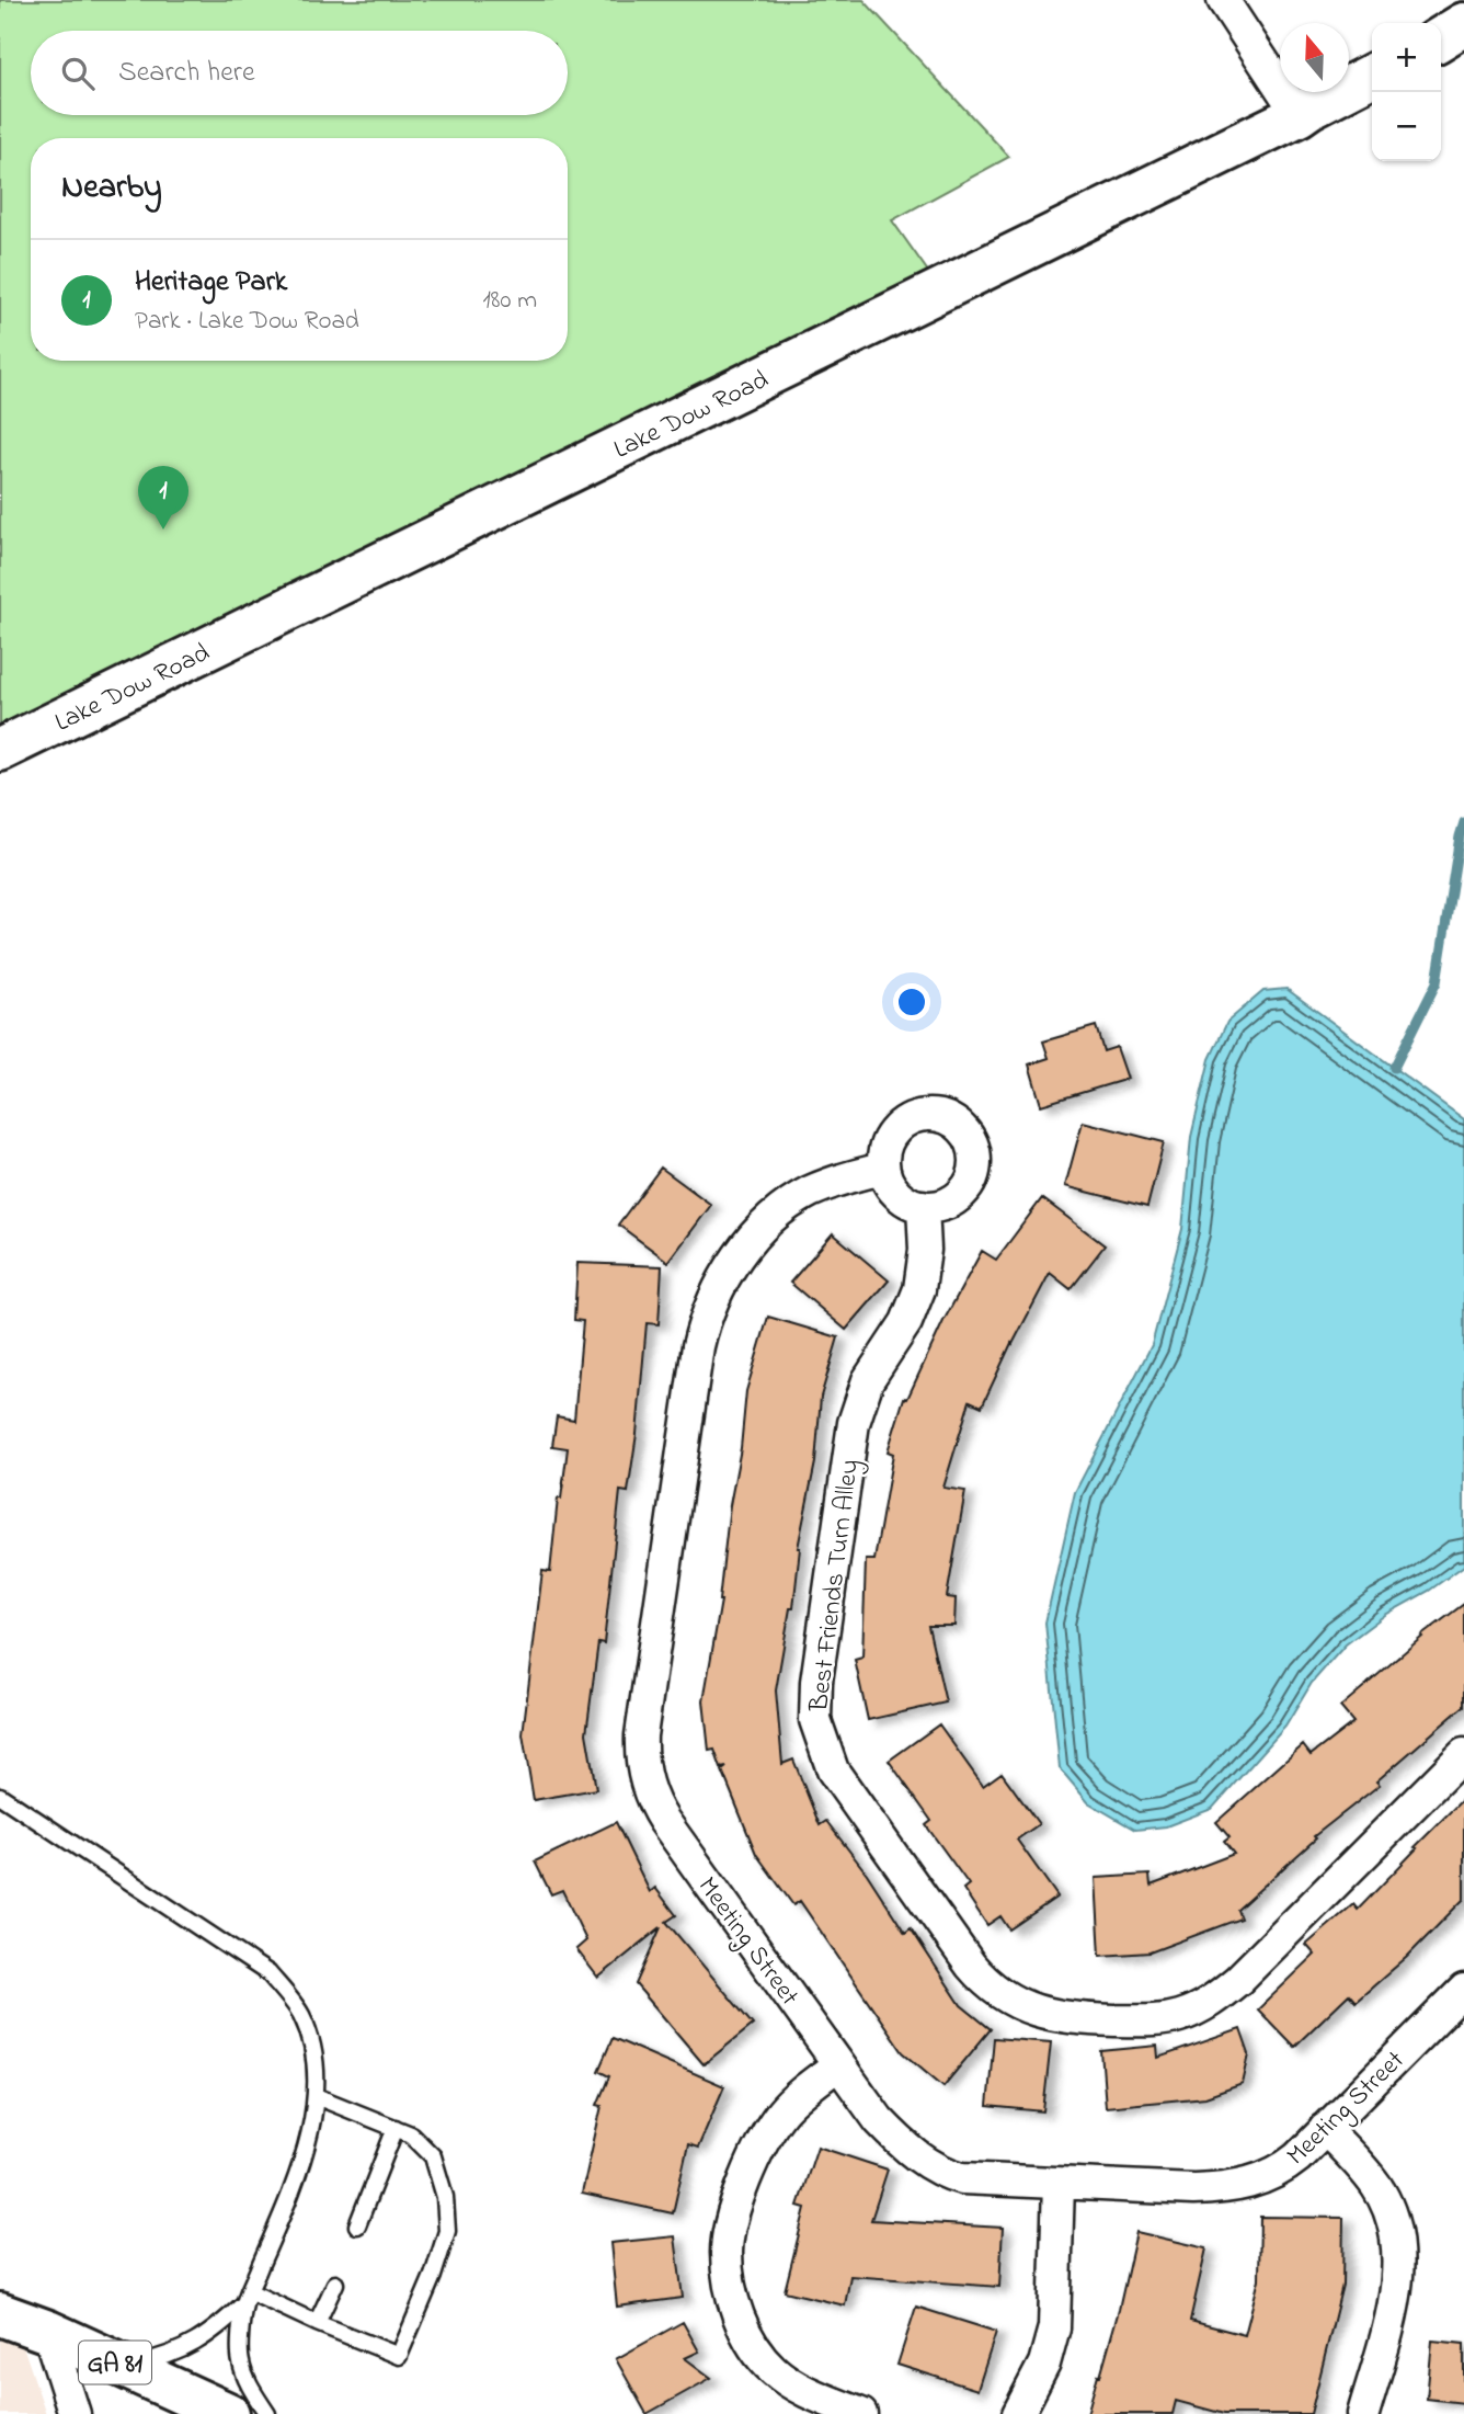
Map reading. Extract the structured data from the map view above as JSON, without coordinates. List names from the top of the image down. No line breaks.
{"streets":{"street":["Lake Dow Road","Best Friends Turn Alley","Meeting Street","GA 81"]},"crossings":[["Best Friends Turn Alley","Meeting Street"]],"north":"top","page":{"map_buttons":["+","−"],"search":"Search here","heading":"Nearby","list":[{"mark":"1","name":"Heritage Park","note":"Park · Lake Dow Road","value":"180 m"}],"pins":"1"}}
